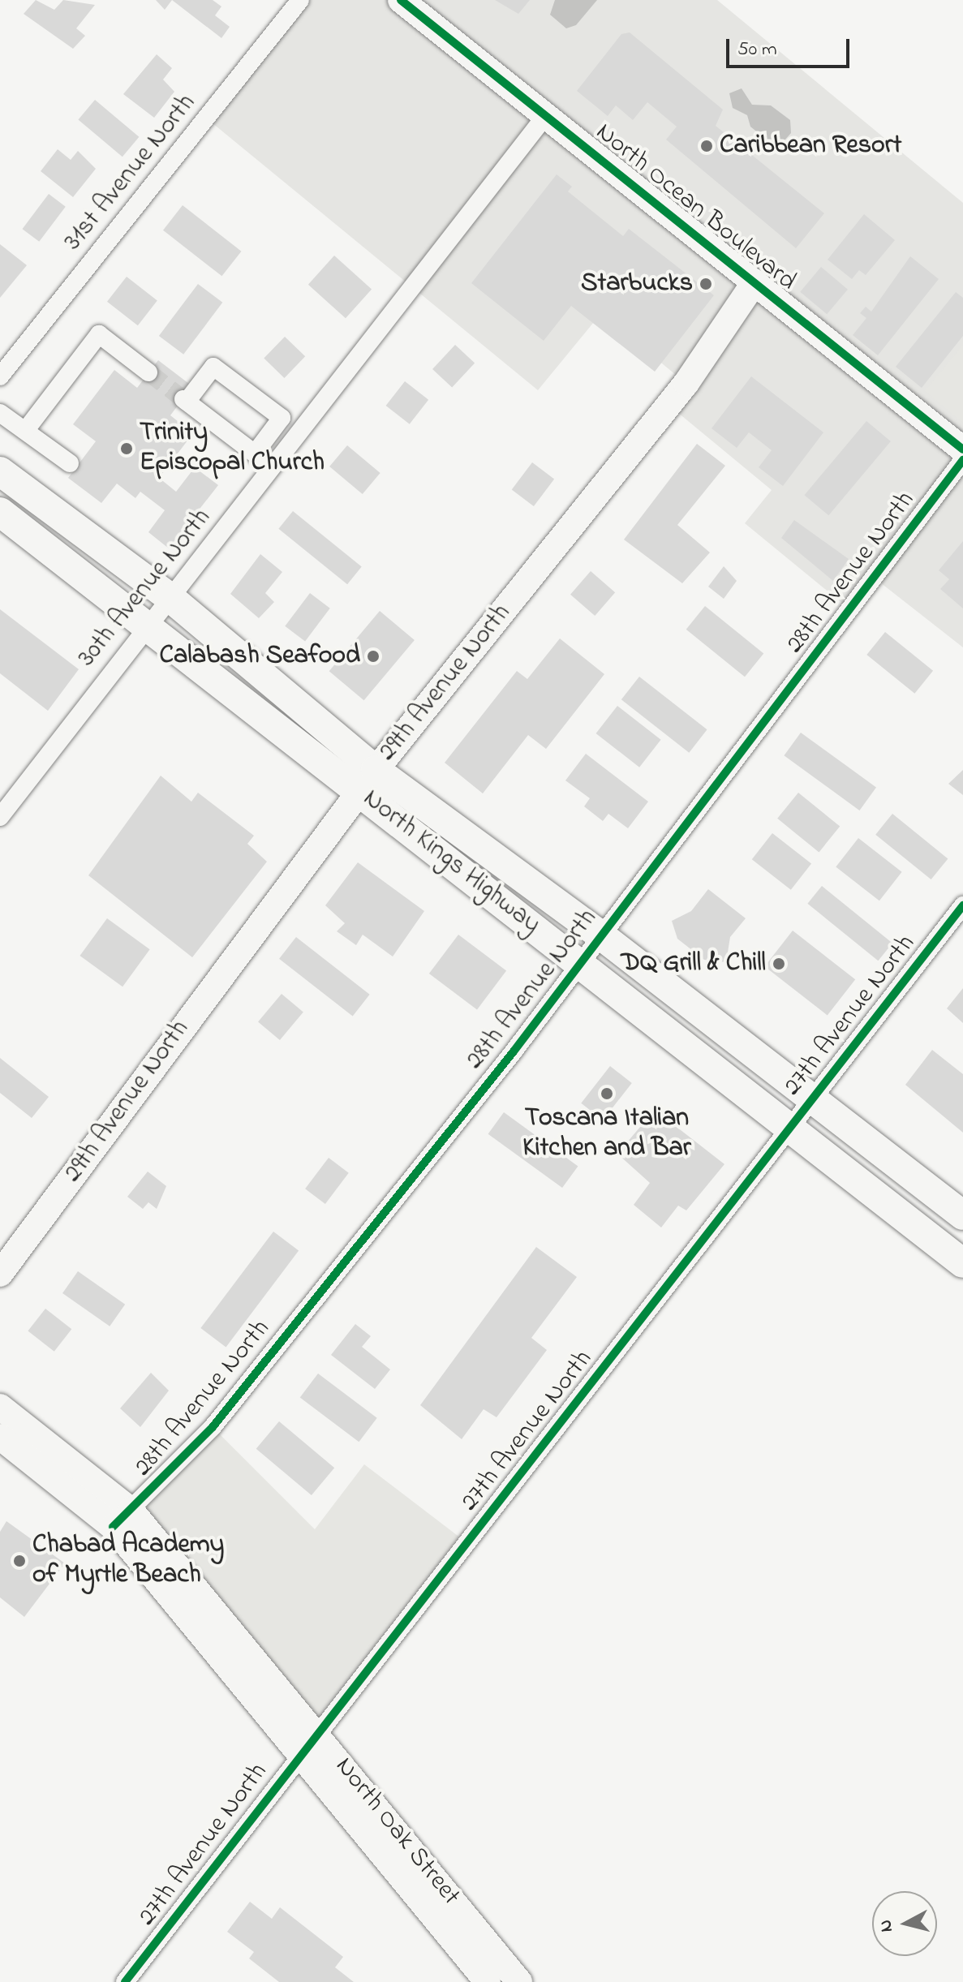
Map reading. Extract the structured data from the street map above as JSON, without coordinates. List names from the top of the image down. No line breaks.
{"streets":{"main road":["North Ocean Boulevard","29th Avenue North","North Kings Highway","North Oak Street"],"street":["31st Avenue North","28th Avenue North","30th Avenue North","27th Avenue North"]},"crossings":[["North Ocean Boulevard","30th Avenue North"],["North Ocean Boulevard","29th Avenue North"],["28th Avenue North","North Kings Highway"],["28th Avenue North","North Oak Street"],["30th Avenue North","North Kings Highway"],["29th Avenue North","North Kings Highway"],["North Kings Highway","27th Avenue North"],["27th Avenue North","North Oak Street"]],"places":["Caribbean Resort","Starbucks","Trinity Episcopal Church","Calabash Seafood","DQ Grill & Chill","Toscana Italian Kitchen and Bar","Chabad Academy of Myrtle Beach"],"scale_bar":"50 m","north":"left"}
